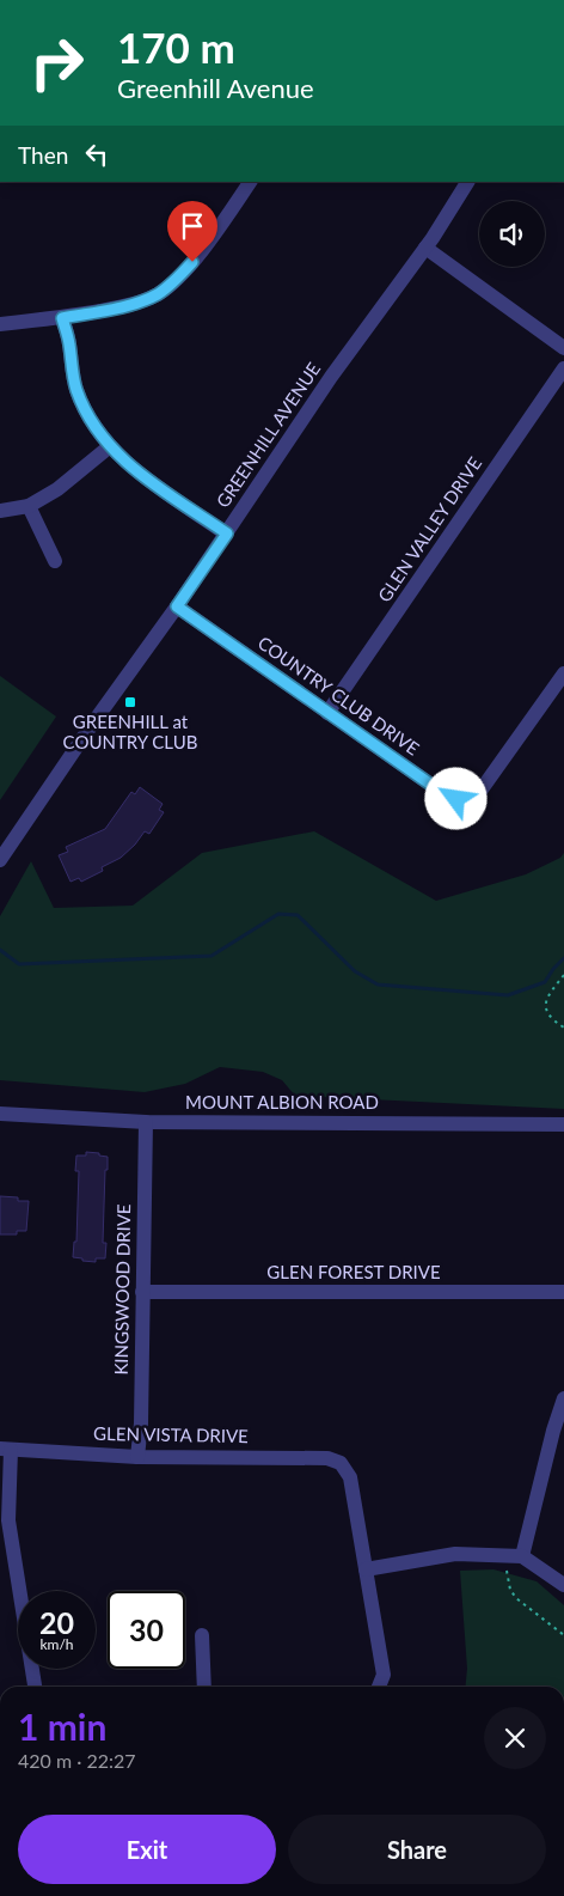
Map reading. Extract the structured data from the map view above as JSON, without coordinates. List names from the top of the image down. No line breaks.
{"streets":{"street":["GREENHILL AVENUE","GLEN VALLEY DRIVE","COUNTRY CLUB DRIVE","MOUNT ALBION ROAD","GLEN FOREST DRIVE","KINGSWOOD DRIVE","GLEN VISTA DRIVE"]},"crossings":[["GREENHILL AVENUE","COUNTRY CLUB DRIVE"],["GLEN VALLEY DRIVE","COUNTRY CLUB DRIVE"],["MOUNT ALBION ROAD","KINGSWOOD DRIVE"],["GLEN FOREST DRIVE","KINGSWOOD DRIVE"],["KINGSWOOD DRIVE","GLEN VISTA DRIVE"]],"places":{"transit":["GREENHILL at COUNTRY CLUB"]},"page":{"turn":["170 m","Greenhill Avenue"],"then":"Then","speed":"20 km/h","limit":"30","heading":["1 min","420 m · 22:27"],"buttons":["Exit","Share"]}}
